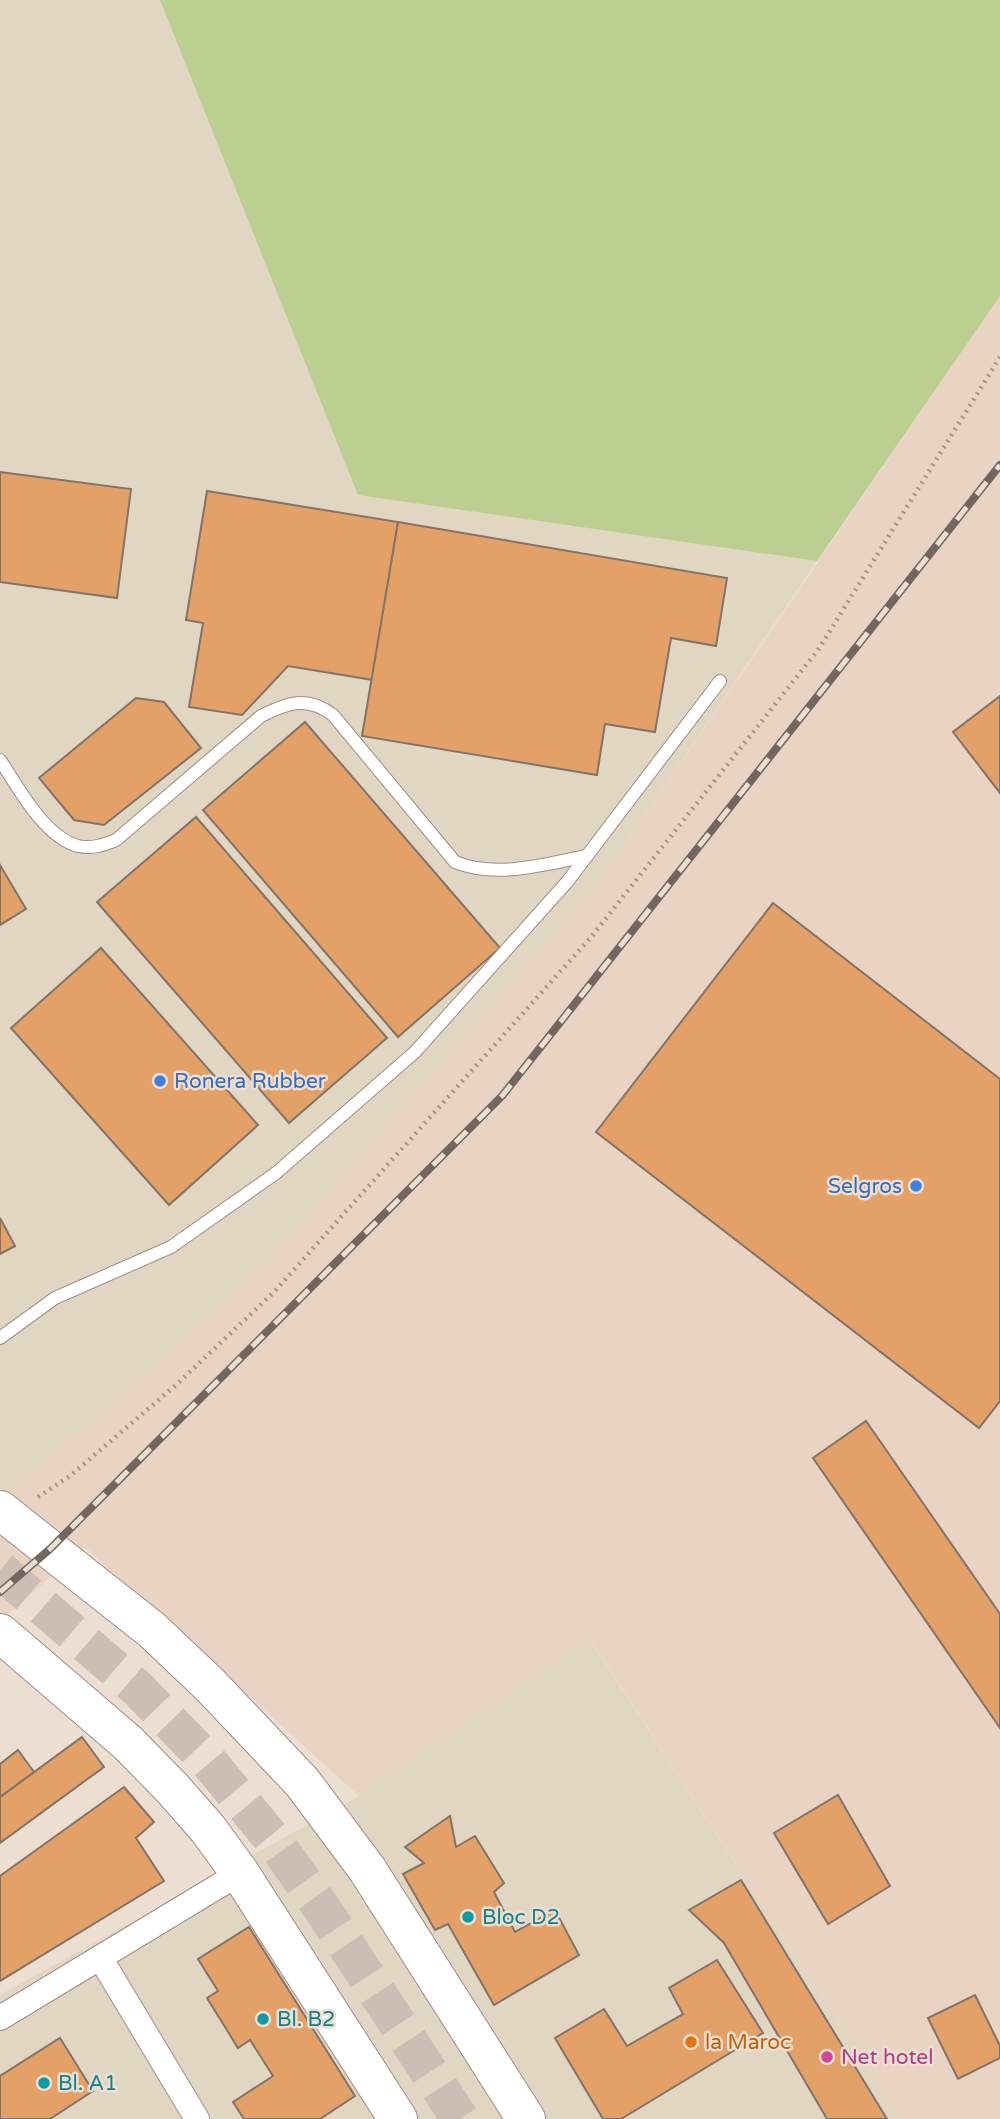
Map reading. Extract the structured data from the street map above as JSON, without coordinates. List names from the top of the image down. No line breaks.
{"places":["Ronera Rubber","Selgros","Bloc D2","Bl. B2","la Maroc","Net hotel","Bl. A1"]}
